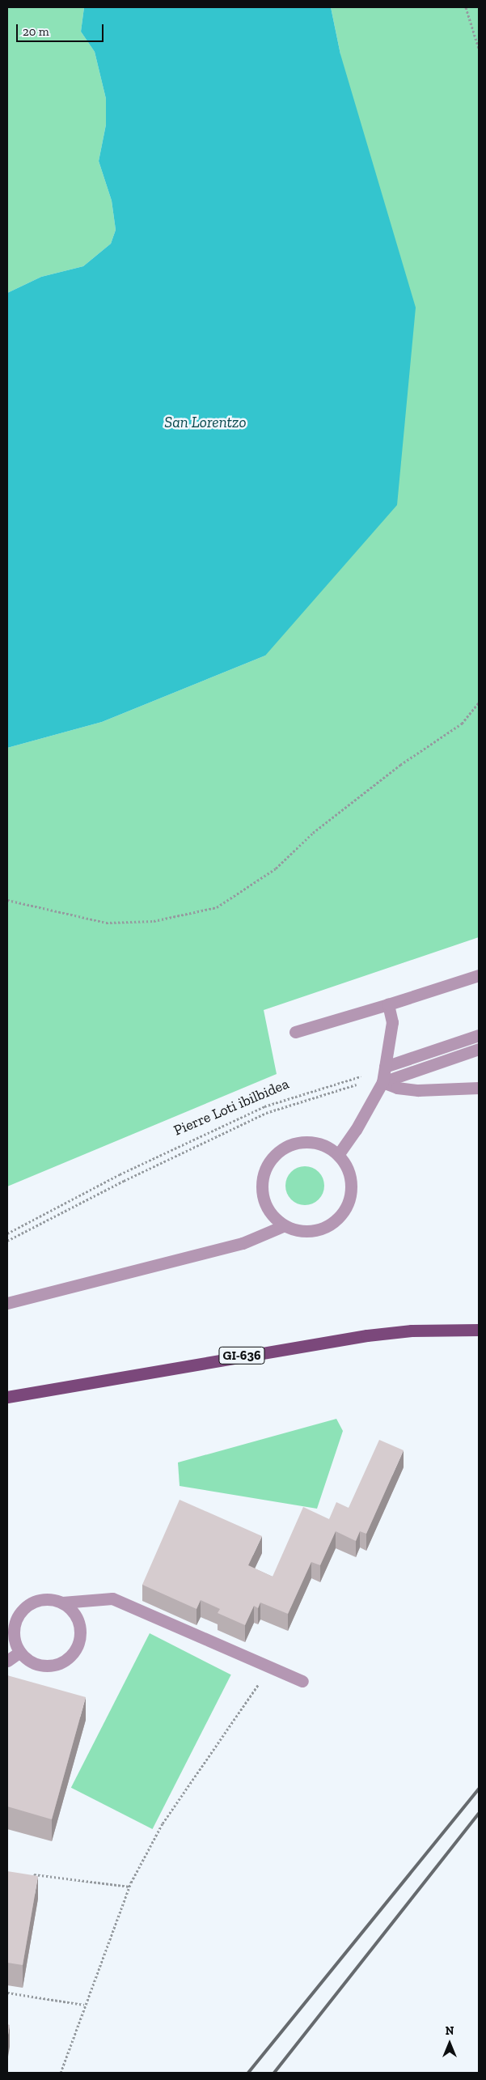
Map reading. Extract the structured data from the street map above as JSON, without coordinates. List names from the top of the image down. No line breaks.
{"streets":{"main road":["GI-636"],"path":["Pierre Loti ibilbidea"]},"water":["San Lorentzo"],"scale_bar":"20 m","north":"top"}
